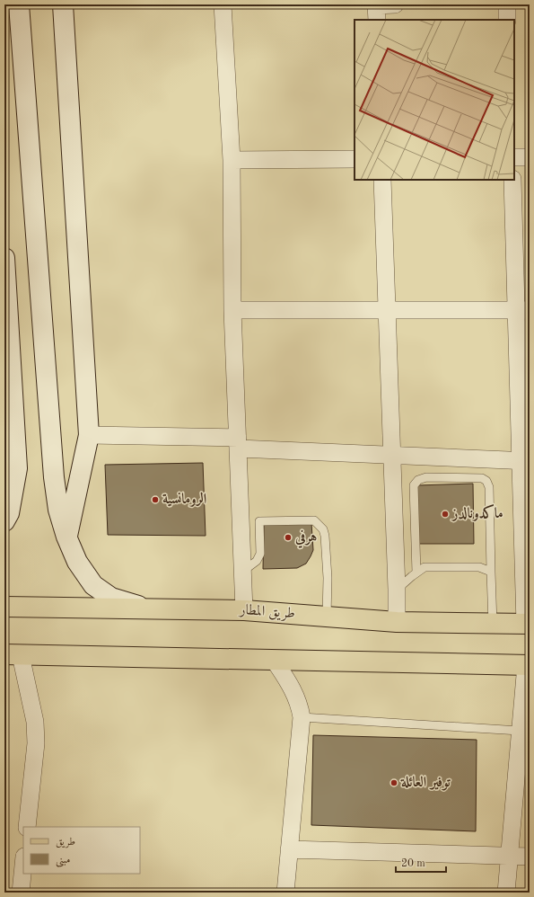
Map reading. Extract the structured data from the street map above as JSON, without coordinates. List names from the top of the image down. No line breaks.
{"streets":{"main road":["طريق المطار"]},"places":["الرومانسية","ماكدونالدز","هرفي","توفير العائلة"],"legend":["طريق","مبنى"],"scale_bar":"20 m"}
